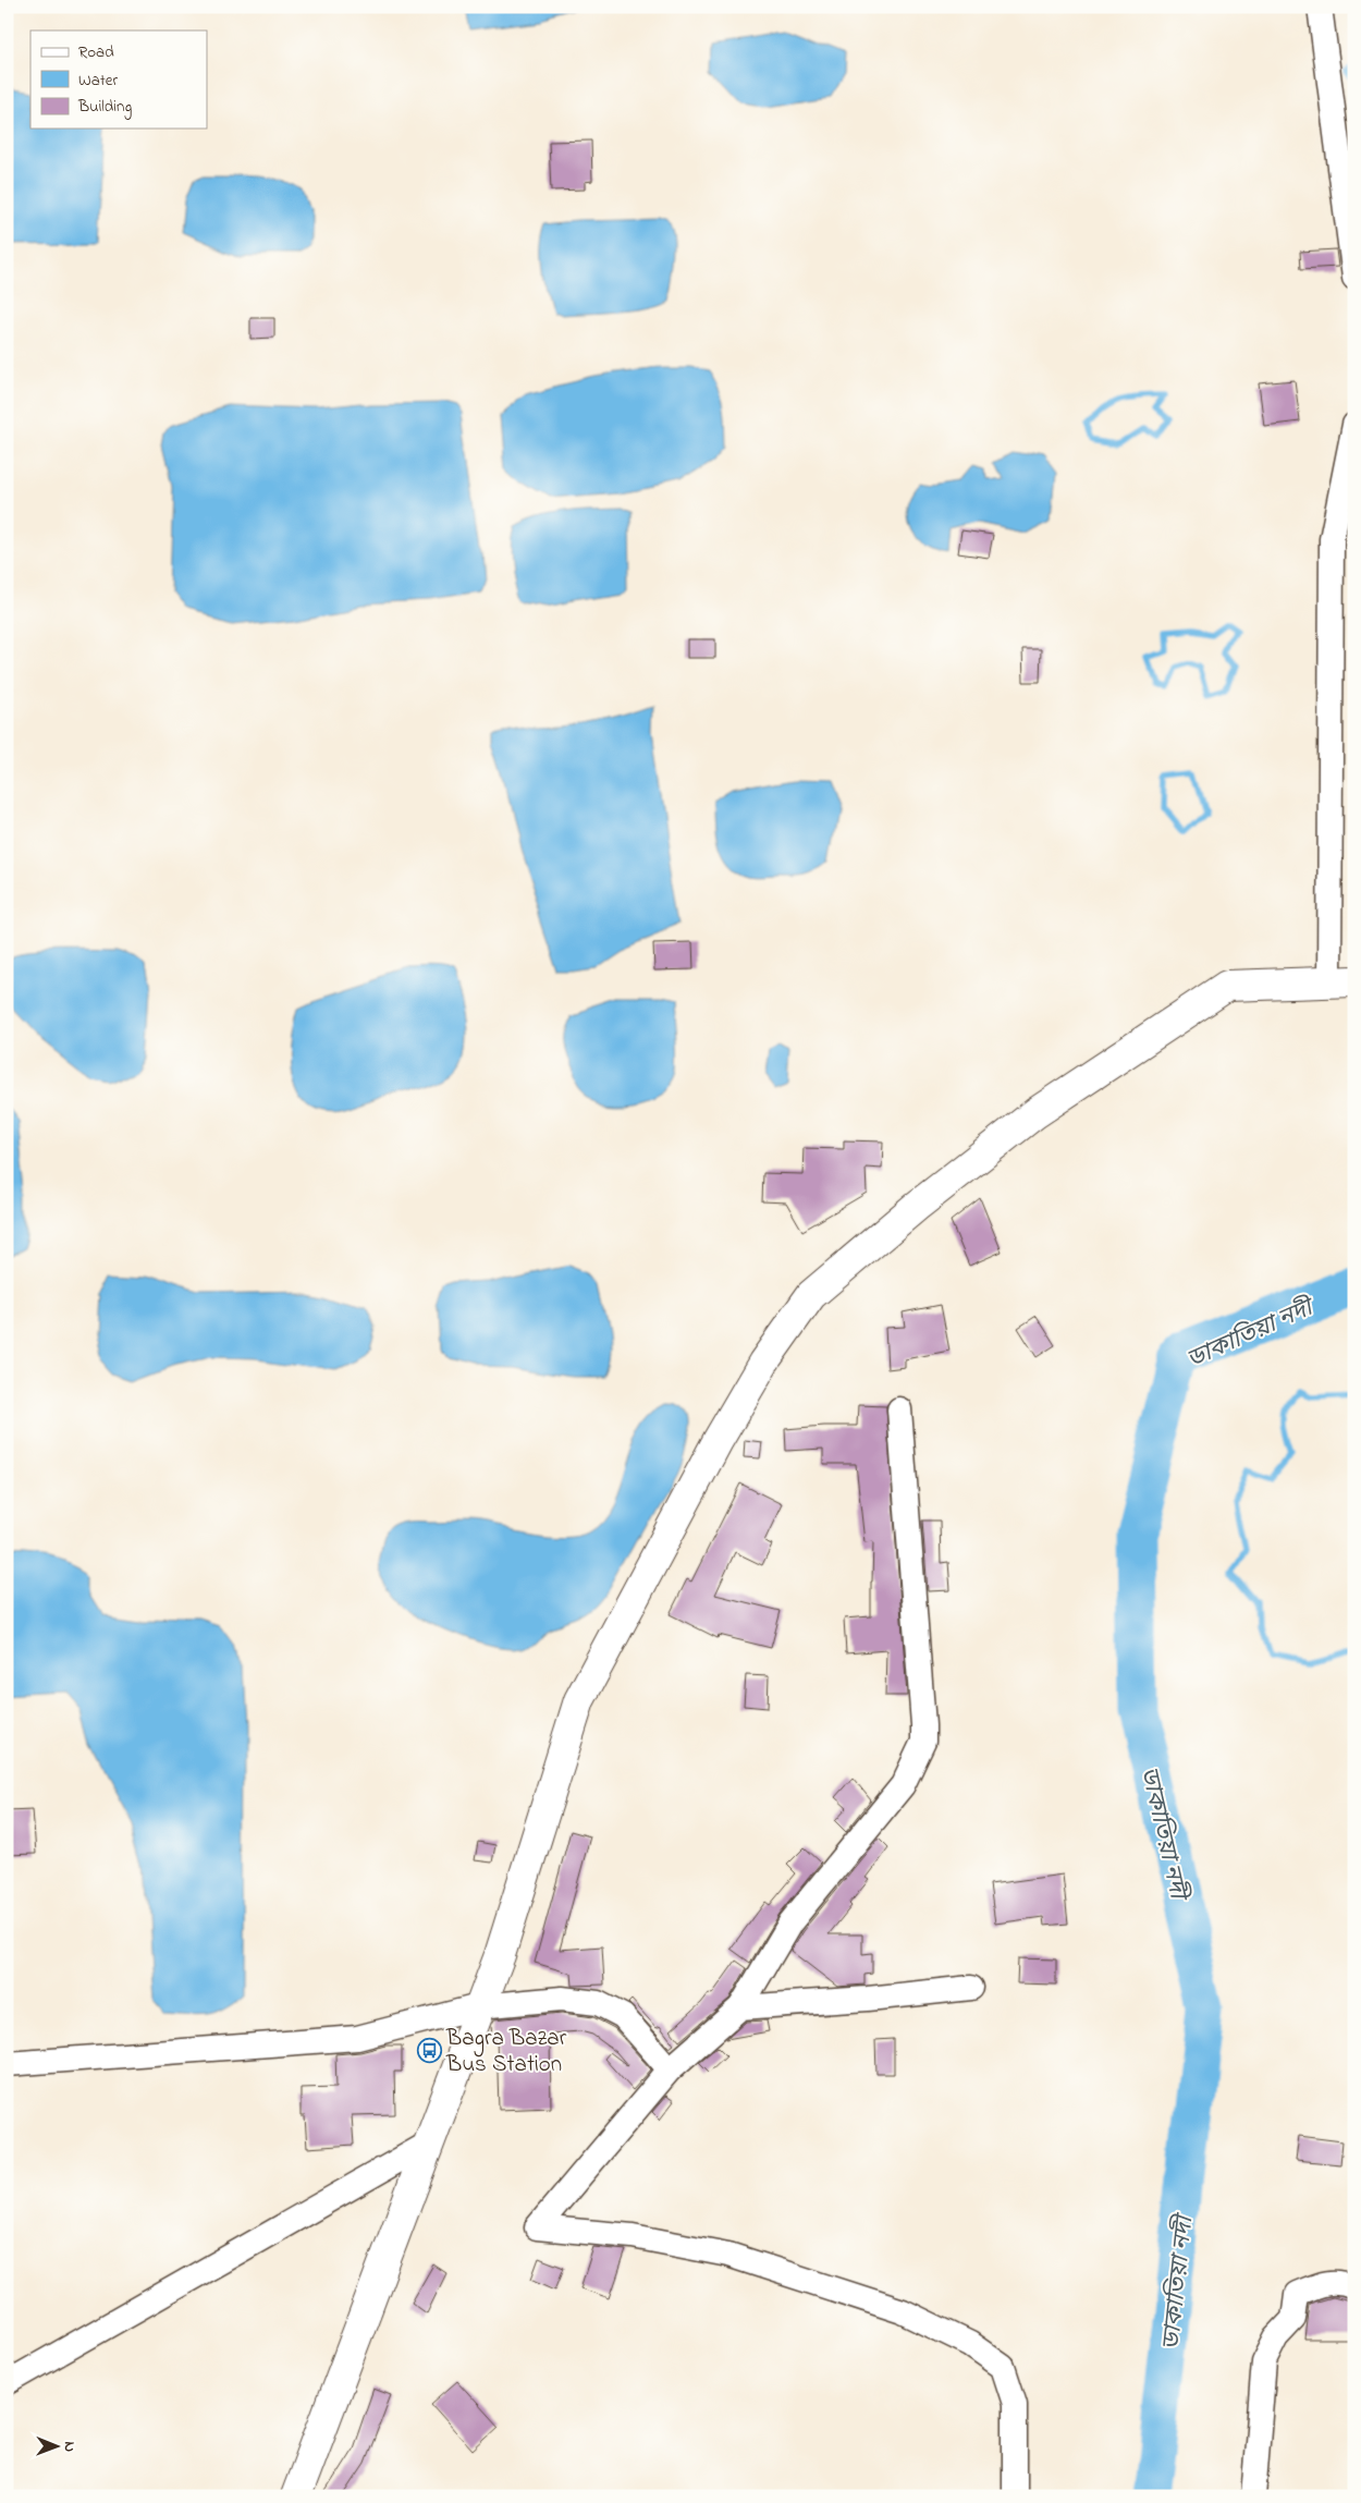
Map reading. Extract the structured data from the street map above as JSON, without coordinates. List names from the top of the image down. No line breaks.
{"water":["ডাকাতিয়া নদী"],"places":{"bus stop":["Bagra Bazar Bus Station"]},"legend":["Road","Water","Building"],"north":"right"}
